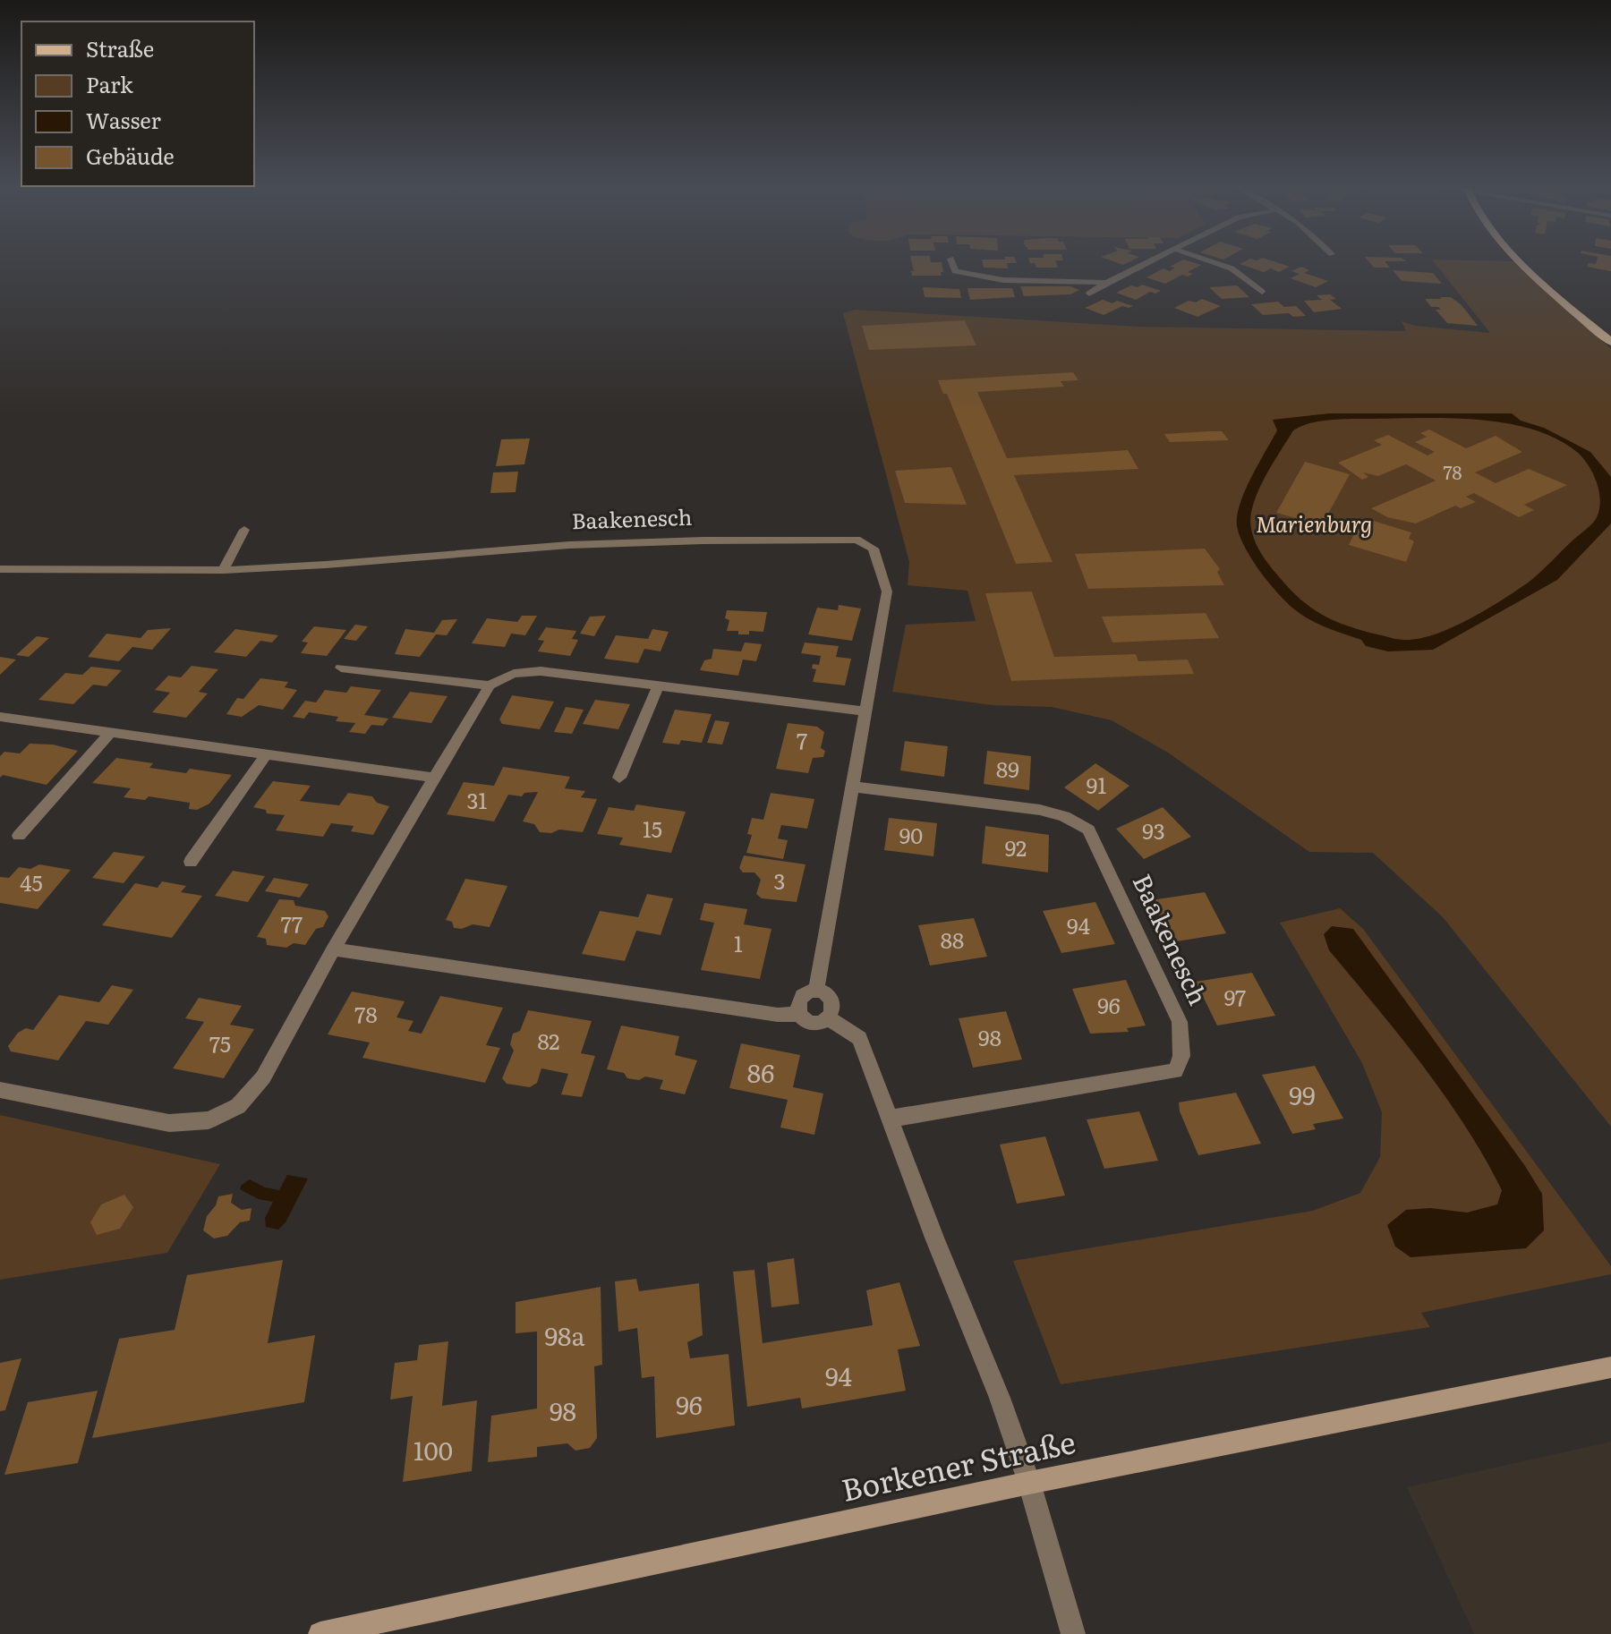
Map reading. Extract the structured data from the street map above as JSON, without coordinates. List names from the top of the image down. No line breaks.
{"streets":{"street":["Baakenesch","Borkener Straße"]},"parks":["Marienburg"],"house_numbers":["78","7","89","91","31","15","93","90","92","3","45","77","94","88","1","97","96","78","98","82","75","86","99","98a","94","96","98","100"],"legend":["Straße","Park","Wasser","Gebäude"]}
